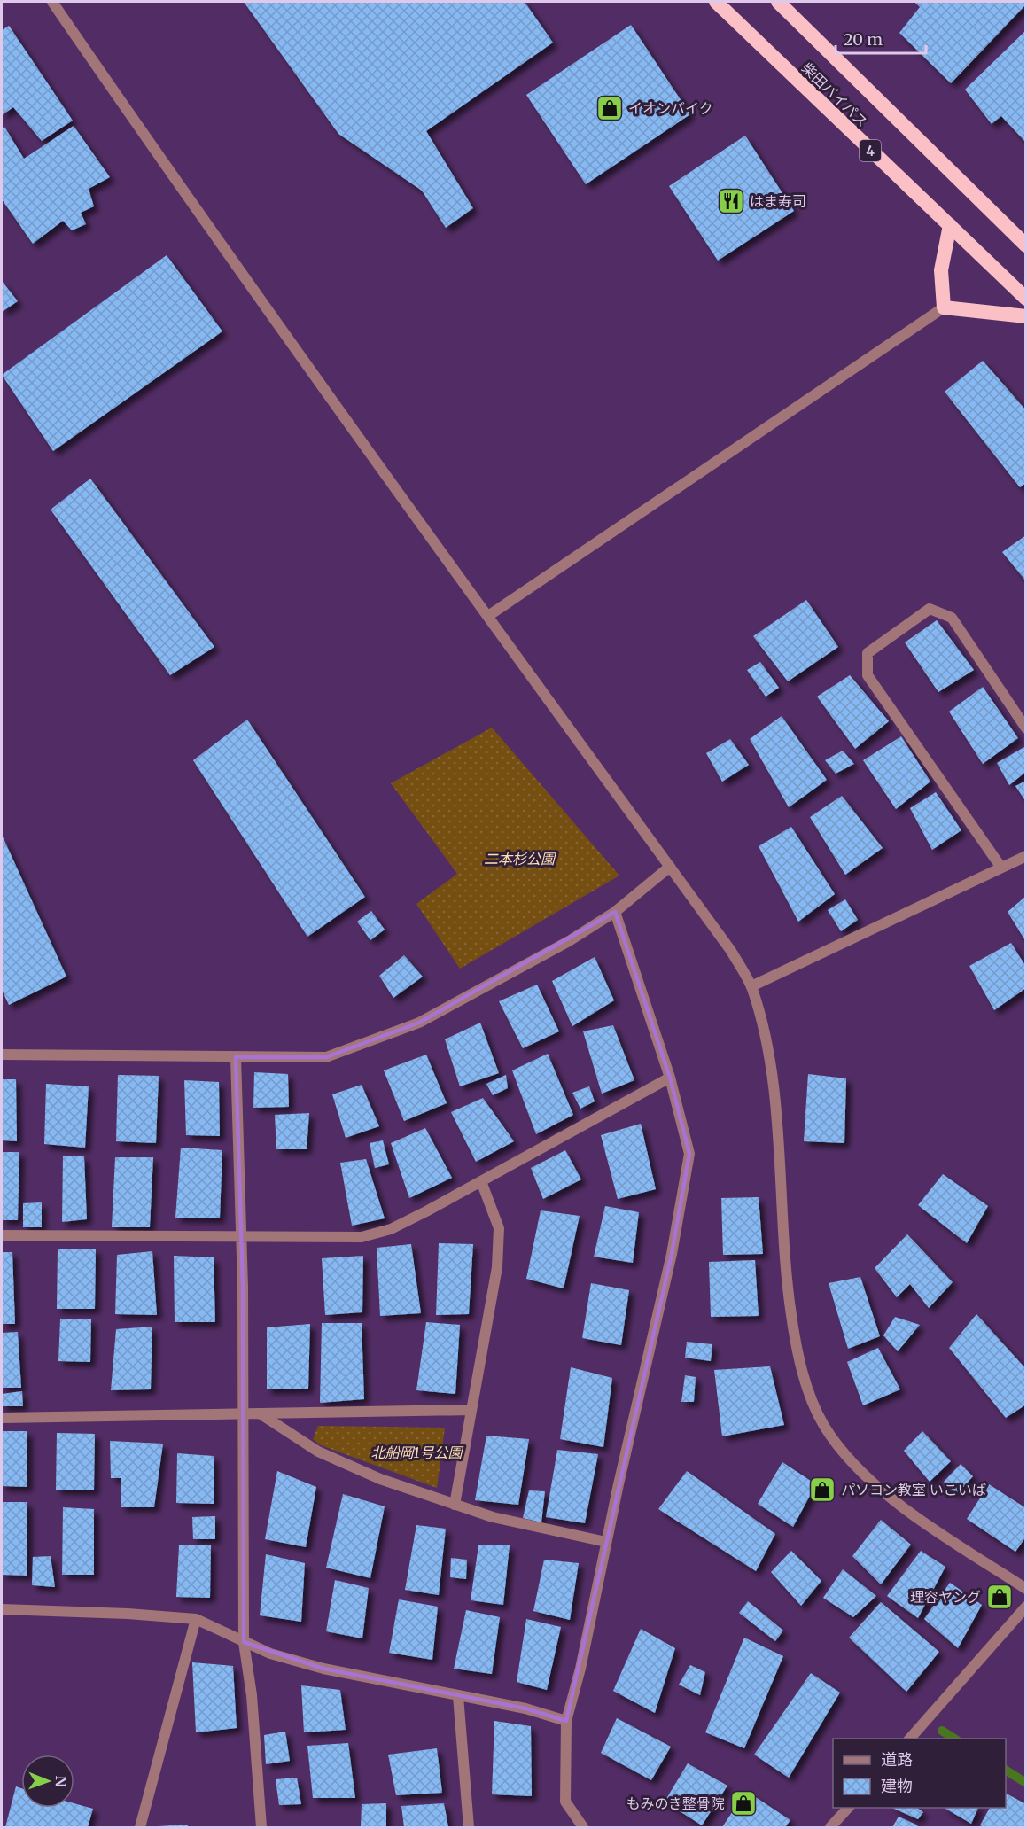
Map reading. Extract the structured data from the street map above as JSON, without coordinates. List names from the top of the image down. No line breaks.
{"streets":{"highway":["柴田バイパス","4"]},"parks":["二本杉公園","北船岡1号公園"],"places":{"shop":["イオンバイク","パソコン教室 いこいば","理容ヤング","もみのき整骨院"],"restaurant":["はま寿司"]},"legend":["道路","建物"],"scale_bar":"20 m","north":"right"}
